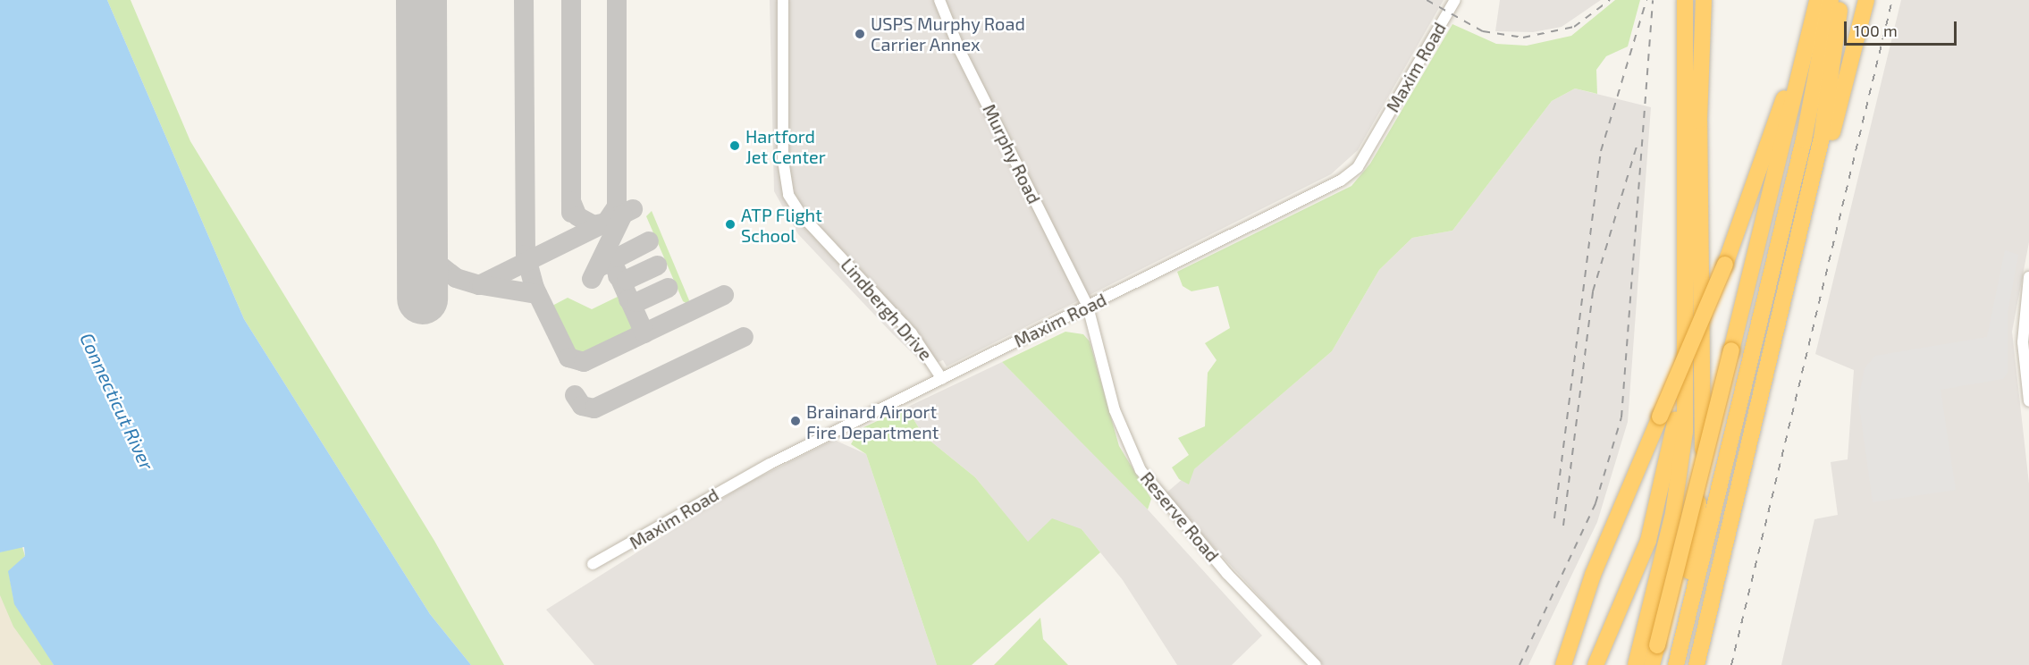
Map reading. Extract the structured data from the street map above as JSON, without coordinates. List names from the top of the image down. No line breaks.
{"streets":{"street":["Maxim Road","Murphy Road","Lindbergh Drive","Reserve Road"]},"crossings":[["Maxim Road","Murphy Road"],["Maxim Road","Lindbergh Drive"],["Maxim Road","Reserve Road"],["Murphy Road","Reserve Road"]],"water":["Connecticut River"],"places":["USPS Murphy Road Carrier Annex","Hartford Jet Center","ATP Flight School","Brainard Airport Fire Department"],"scale_bar":"100 m"}
